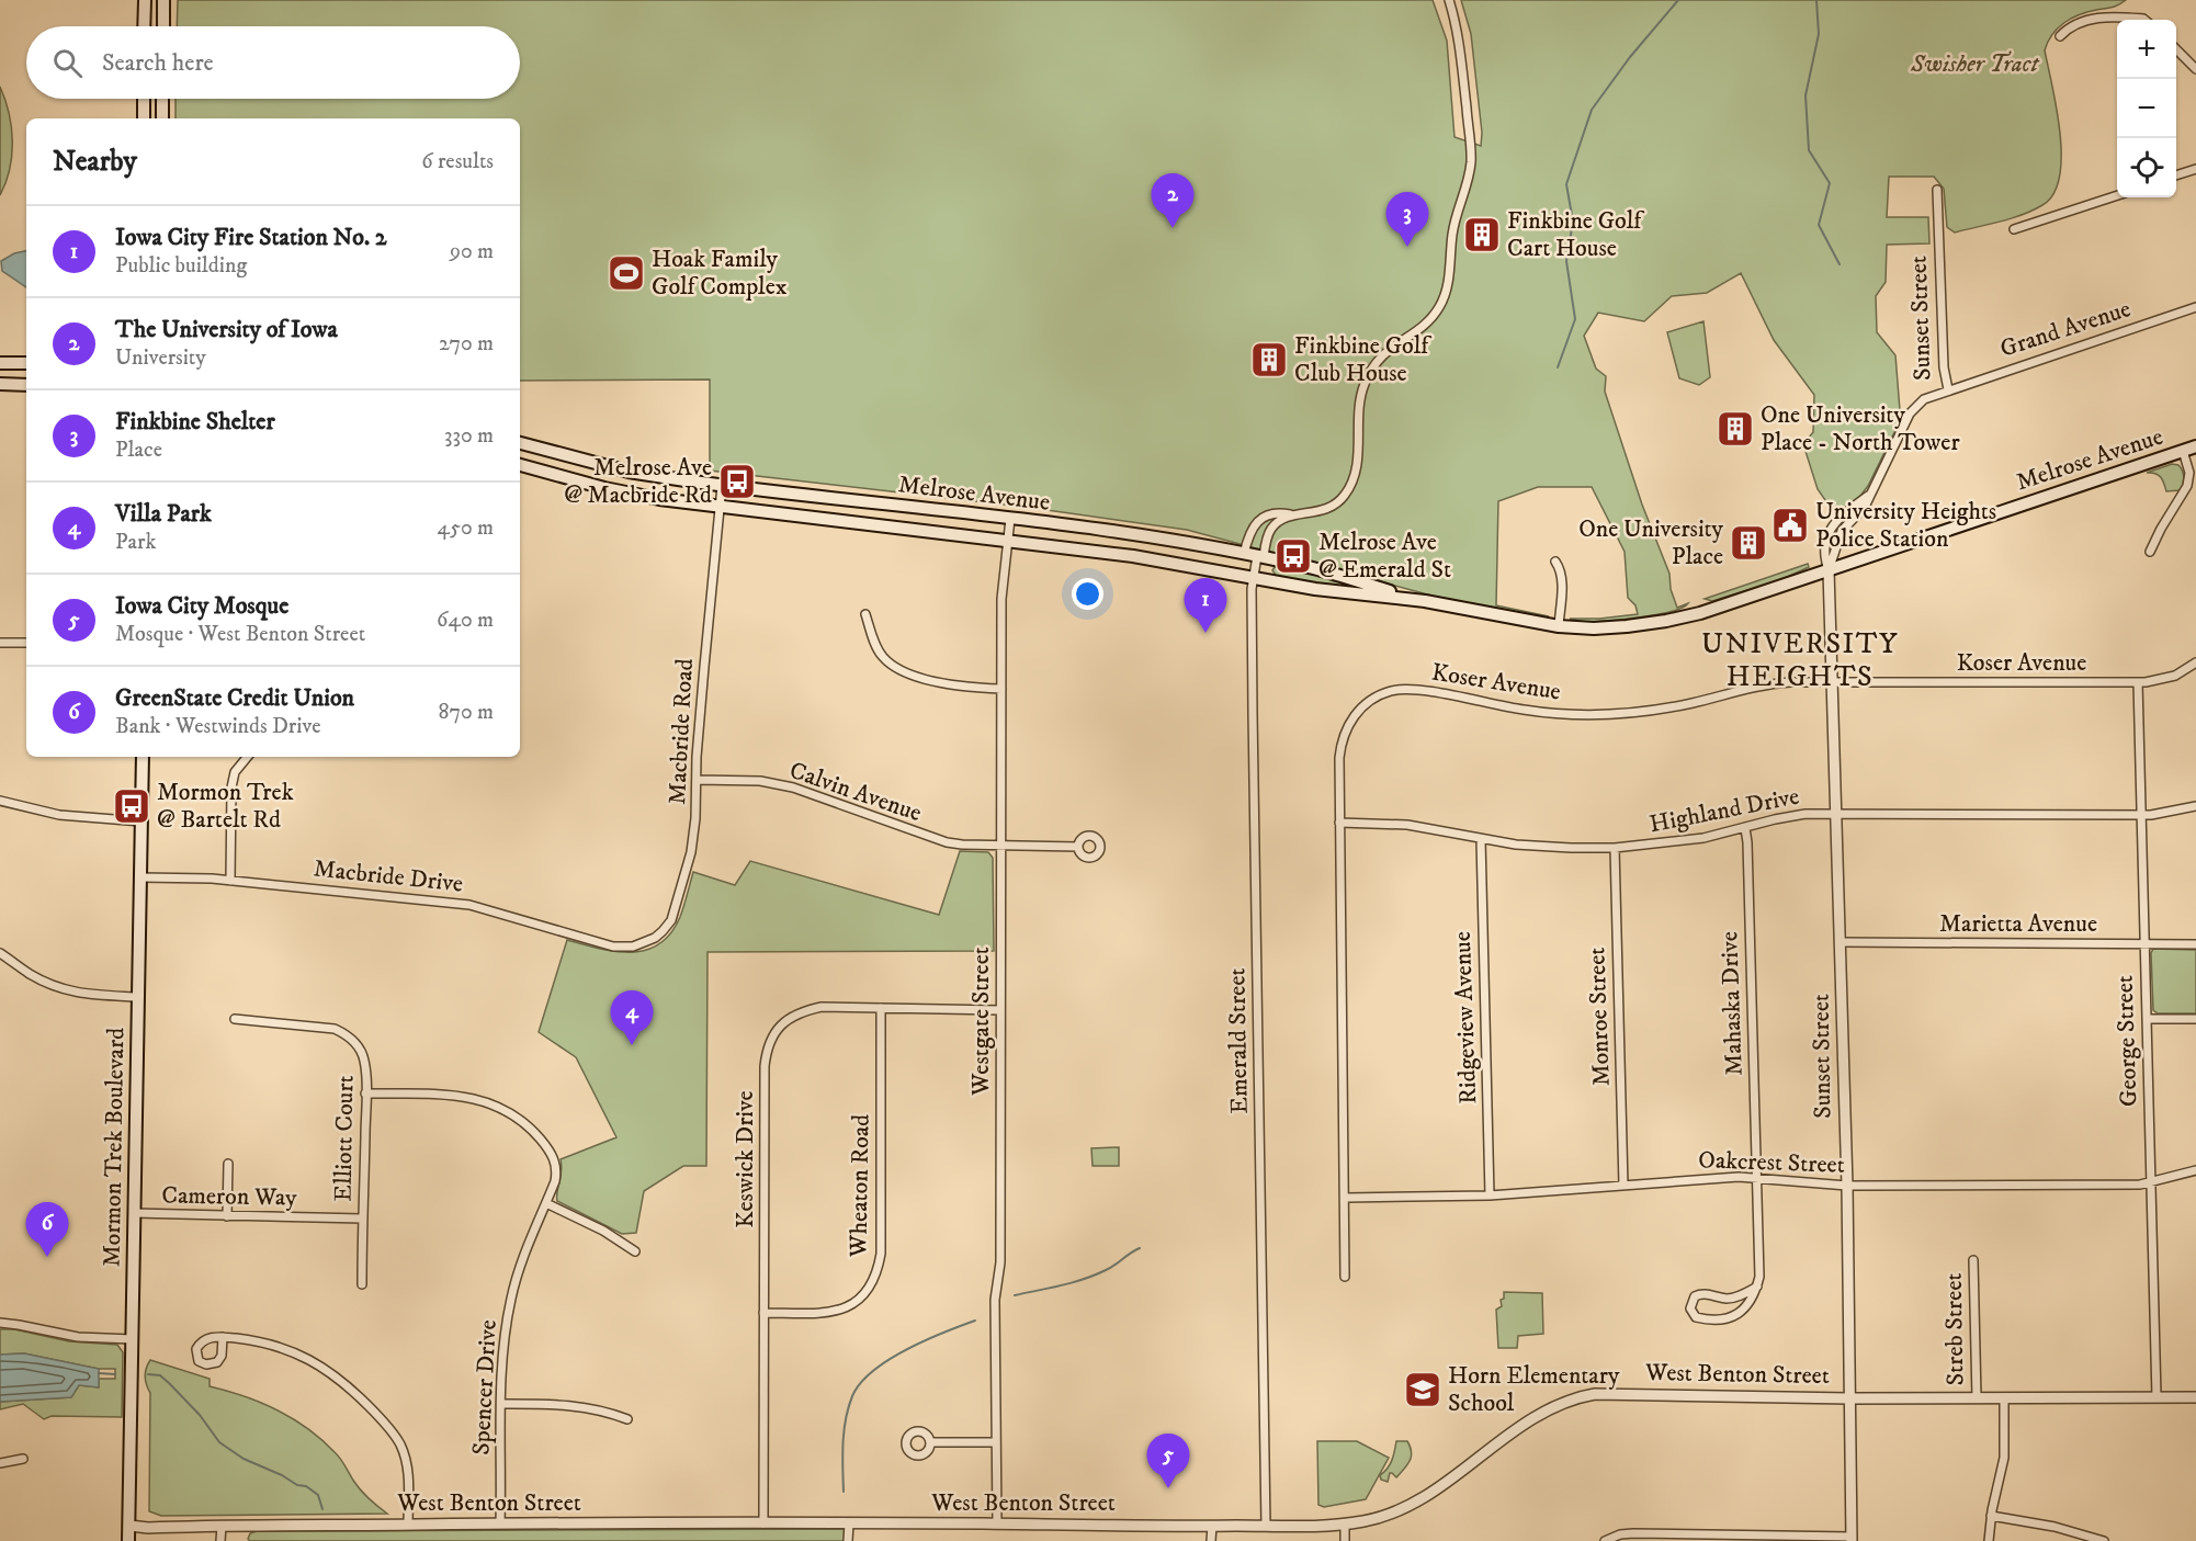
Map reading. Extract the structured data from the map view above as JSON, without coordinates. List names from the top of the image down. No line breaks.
{"streets":{"main road":["Melrose Avenue","Mormon Trek Boulevard"],"street":["Sunset Street","Grand Avenue","Koser Avenue","Macbride Road","Calvin Avenue","Highland Drive","Macbride Drive","Marietta Avenue","Mahaska Drive","Monroe Street","Ridgeview Avenue","Westgate Street","Emerald Street","George Street","Elliott Court","Keswick Drive","Oakcrest Street","Wheaton Road","Cameron Way","Streb Street","West Benton Street","Spencer Drive"]},"crossings":[["Sunset Street","Grand Avenue"],["Sunset Street","Melrose Avenue"],["Sunset Street","Koser Avenue"],["Sunset Street","Highland Drive"],["Sunset Street","Marietta Avenue"],["Sunset Street","Oakcrest Street"],["Sunset Street","West Benton Street"],["Melrose Avenue","Macbride Road"],["Melrose Avenue","Westgate Street"],["Melrose Avenue","Emerald Street"],["Koser Avenue","Highland Drive"],["Koser Avenue","George Street"],["Koser Avenue","Oakcrest Street"],["Macbride Road","Calvin Avenue"],["Macbride Road","Macbride Drive"],["Calvin Avenue","Westgate Street"],["Highland Drive","Mahaska Drive"],["Highland Drive","Monroe Street"],["Highland Drive","Ridgeview Avenue"],["Highland Drive","George Street"],["Macbride Drive","Mormon Trek Boulevard"],["Marietta Avenue","George Street"],["Mahaska Drive","Oakcrest Street"],["Monroe Street","Oakcrest Street"],["Ridgeview Avenue","Oakcrest Street"],["Westgate Street","Keswick Drive"],["Westgate Street","West Benton Street"],["Emerald Street","West Benton Street"],["George Street","Oakcrest Street"],["George Street","West Benton Street"],["Elliott Court","Cameron Way"],["Elliott Court","Spencer Drive"],["Mormon Trek Boulevard","Cameron Way"],["Mormon Trek Boulevard","West Benton Street"],["Keswick Drive","Wheaton Road"],["Keswick Drive","West Benton Street"],["Streb Street","West Benton Street"],["West Benton Street","Spencer Drive"]],"districts":["UNIVERSITY HEIGHTS"],"parks":["Swisher Tract"],"places":{"building":["Finkbine Golf Cart House","Finkbine Golf Club House","One University Place - North Tower","One University Place"],"sports":["Hoak Family Golf Complex"],"bus stop":["Melrose Ave @ Macbride Rd","Melrose Ave @ Emerald St","Mormon Trek @ Bartelt Rd"],"public building":["University Heights Police Station"],"school or university":["Horn Elementary School"]},"page":{"map_buttons":["+","−"],"search":"Search here","heading":["Nearby","6 results"],"pins":["2","3","1","4","6","5"],"list":[{"mark":"1","name":"Iowa City Fire Station No. 2","note":"Public building","value":"90 m"},{"mark":"2","name":"The University of Iowa","note":"University","value":"270 m"},{"mark":"3","name":"Finkbine Shelter","note":"Place","value":"330 m"},{"mark":"4","name":"Villa Park","note":"Park","value":"450 m"},{"mark":"5","name":"Iowa City Mosque","note":"Mosque · West Benton Street","value":"640 m"},{"mark":"6","name":"GreenState Credit Union","note":"Bank · Westwinds Drive","value":"870 m"}]}}
